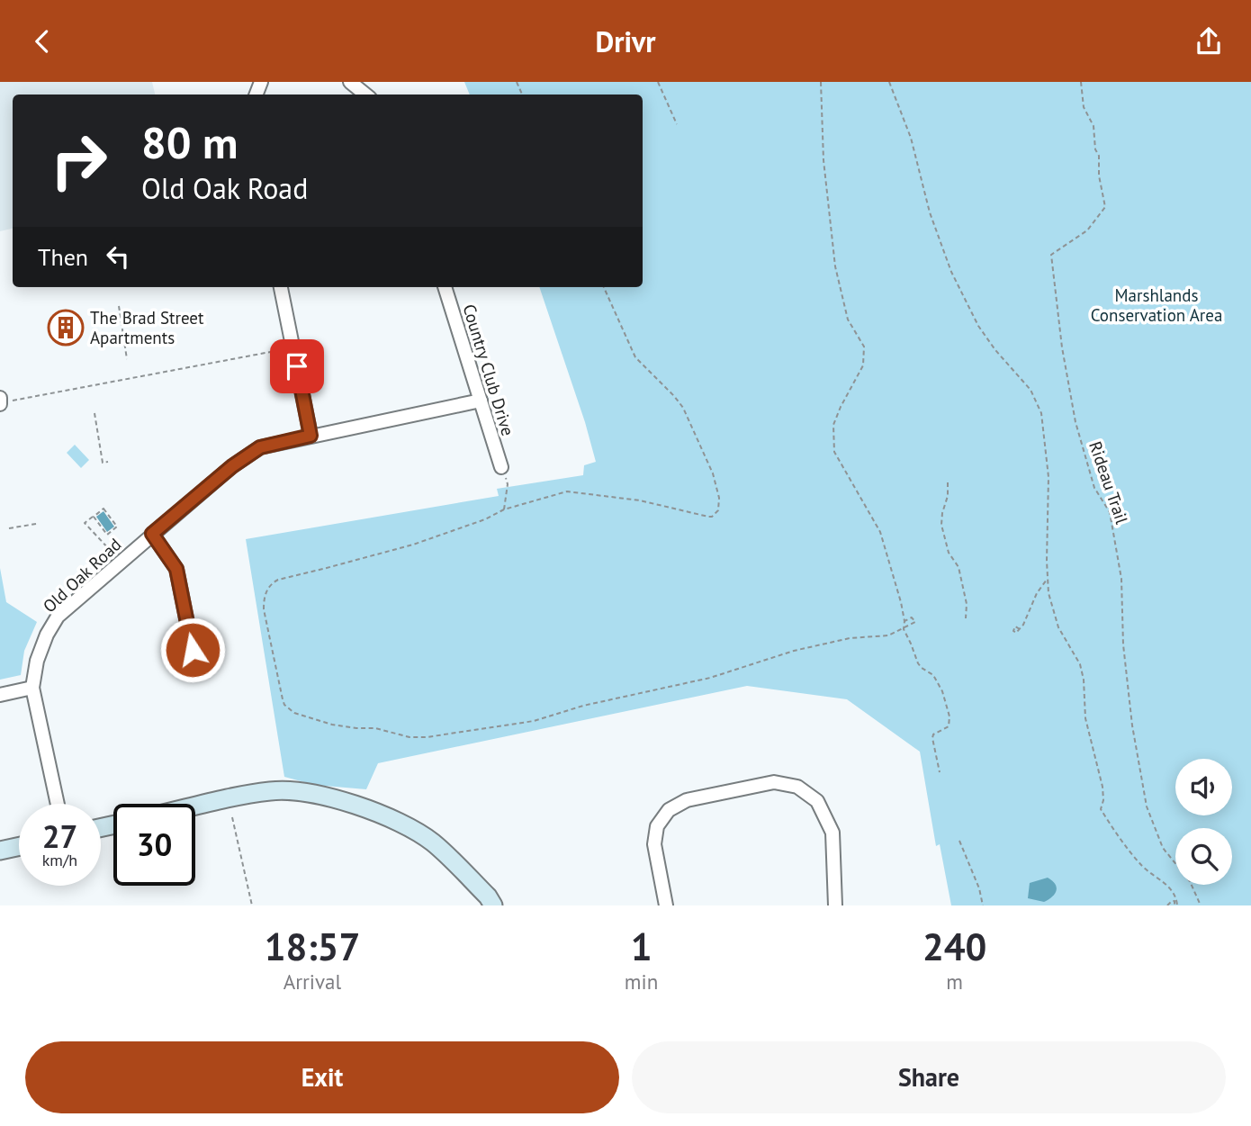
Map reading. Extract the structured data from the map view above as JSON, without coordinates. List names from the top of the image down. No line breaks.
{"streets":{"street":["Country Club Drive","Old Oak Road"],"path":["Rideau Trail"]},"crossings":[["Country Club Drive","Old Oak Road"]],"parks":["Marshlands Conservation Area"],"places":{"building":["The Brad Street Apartments"]},"page":{"header":"Drivr","turn":["80 m","Old Oak Road"],"then":"Then","speed":"27 km/h","limit":"30","eta":["18:57","Arrival","1","min","240","m"],"buttons":["Exit","Share"]}}
